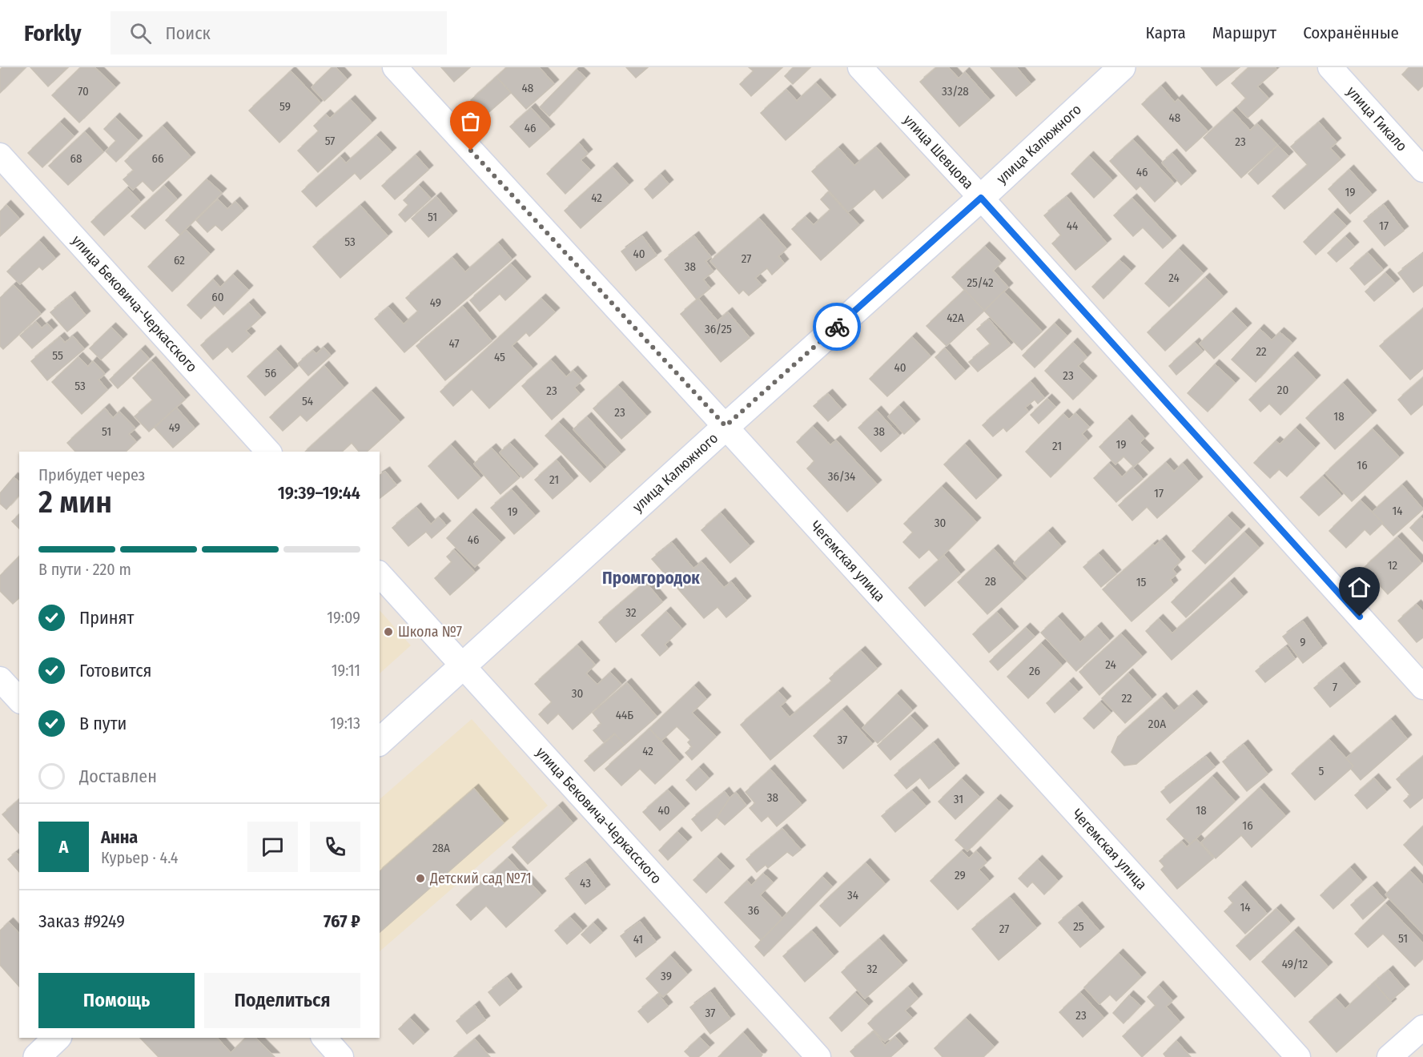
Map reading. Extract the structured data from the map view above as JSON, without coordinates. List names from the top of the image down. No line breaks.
{"streets":{"street":["улица Гикало","улица Калюжного","улица Шевцова","улица Бековича-Черкасского","Чегемская улица"]},"crossings":[["улица Калюжного","улица Шевцова"],["улица Калюжного","улица Бековича-Черкасского"],["улица Калюжного","Чегемская улица"]],"districts":["Промгородок"],"places":["Школа №7","Детский сад №71"],"house_numbers":["48","70","33/28","59","48","46","57","23","68","66","46","19","42","51","44","17","53","40","27","62","38","24","25/42","60","49","42А","36/25","47","22","55","45","40","56","23","53","20","23","54","23","18","49","51","38","19","21","16","36/34","21","17","14","19","30","46","12","28","15","32","9","24","26","7","30","22","44Б","20А","37","42","5","38","31","40","18","16","28А","29","43","34","14","36","25","27","51","41","49/12","32","39","37","23"],"page":{"header":"Forkly","search":"Поиск","nav":["Карта","Маршрут","Сохранённые"],"heading":["2 мин","Прибудет через","19:39–19:44"],"panel":["Анна","Курьер · 4.4","Заказ #9249","767 ₽"],"bar":"В пути · 220 m","list":[["Принят","19:09"],["Готовится","19:11"],["В пути","19:13"],"Доставлен"],"round":"А","buttons":["Помощь","Поделиться"]}}
